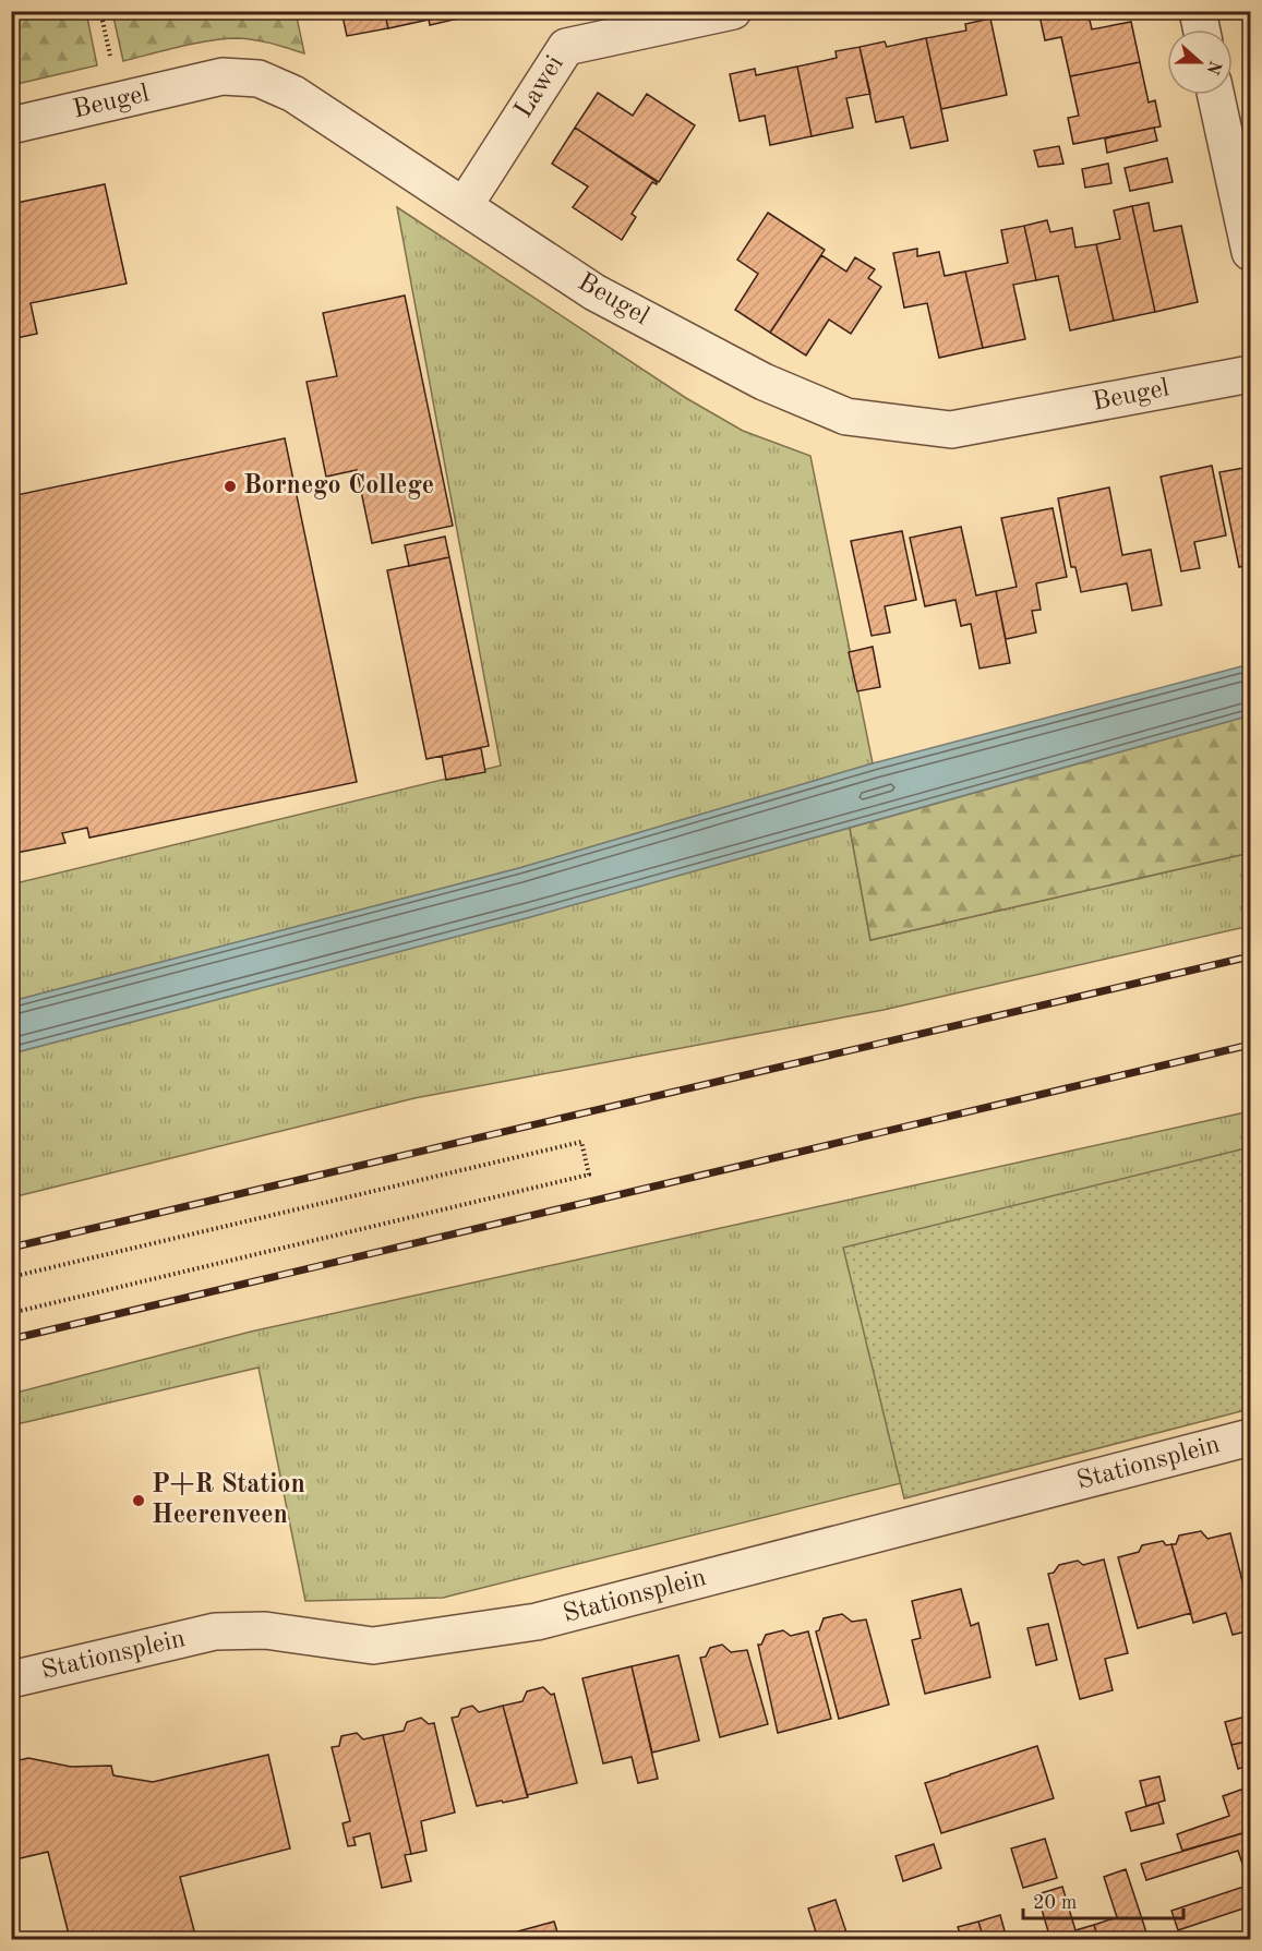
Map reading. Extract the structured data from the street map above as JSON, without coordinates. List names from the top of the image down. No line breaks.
{"streets":{"street":["Lawei","Beugel","Stationsplein"]},"crossings":[["Lawei","Beugel"]],"places":["Bornego College","P+R Station Heerenveen"],"scale_bar":"20 m","north":"right"}
